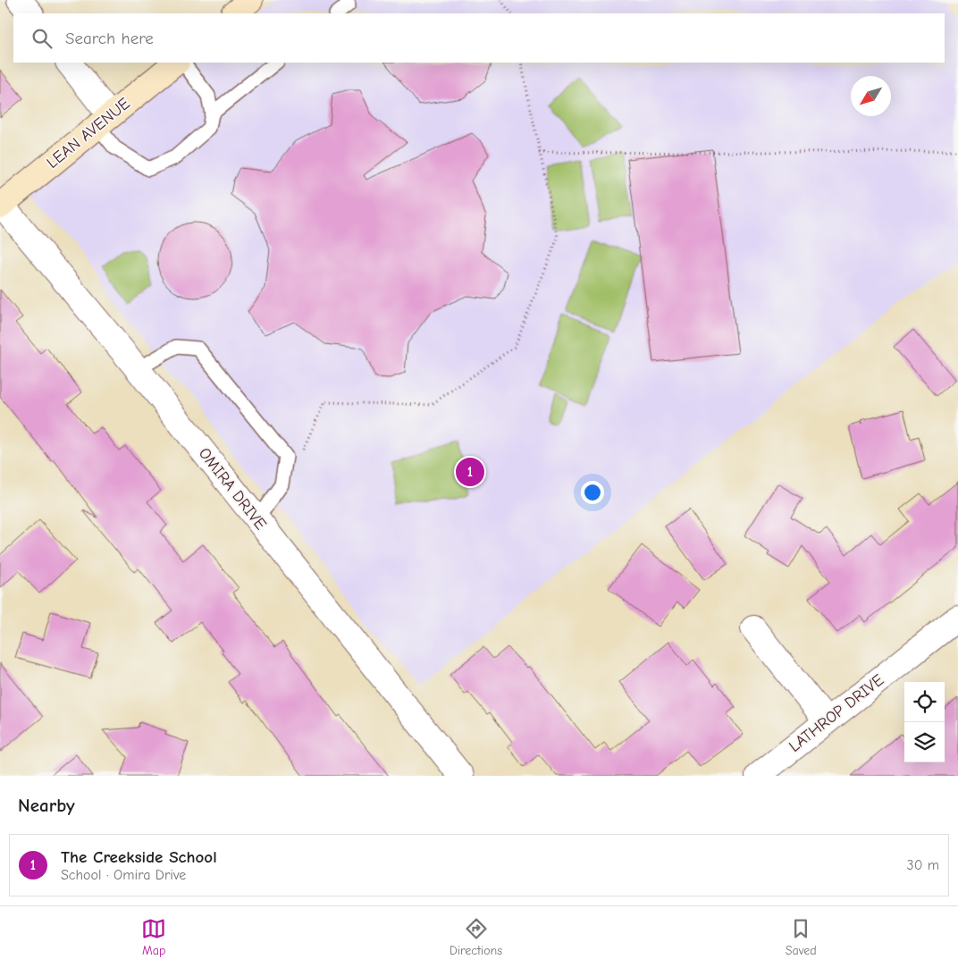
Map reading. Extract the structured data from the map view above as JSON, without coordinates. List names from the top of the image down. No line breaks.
{"streets":{"street":["LEAN AVENUE","OMIRA DRIVE","LATHROP DRIVE"]},"crossings":[["LEAN AVENUE","OMIRA DRIVE"]],"north":"bottom left","page":{"search":"Search here","pins":"1","heading":"Nearby","list":[{"mark":"1","name":"The Creekside School","note":"School · Omira Drive","value":"30 m"}],"nav":["Map","Directions","Saved"]}}
